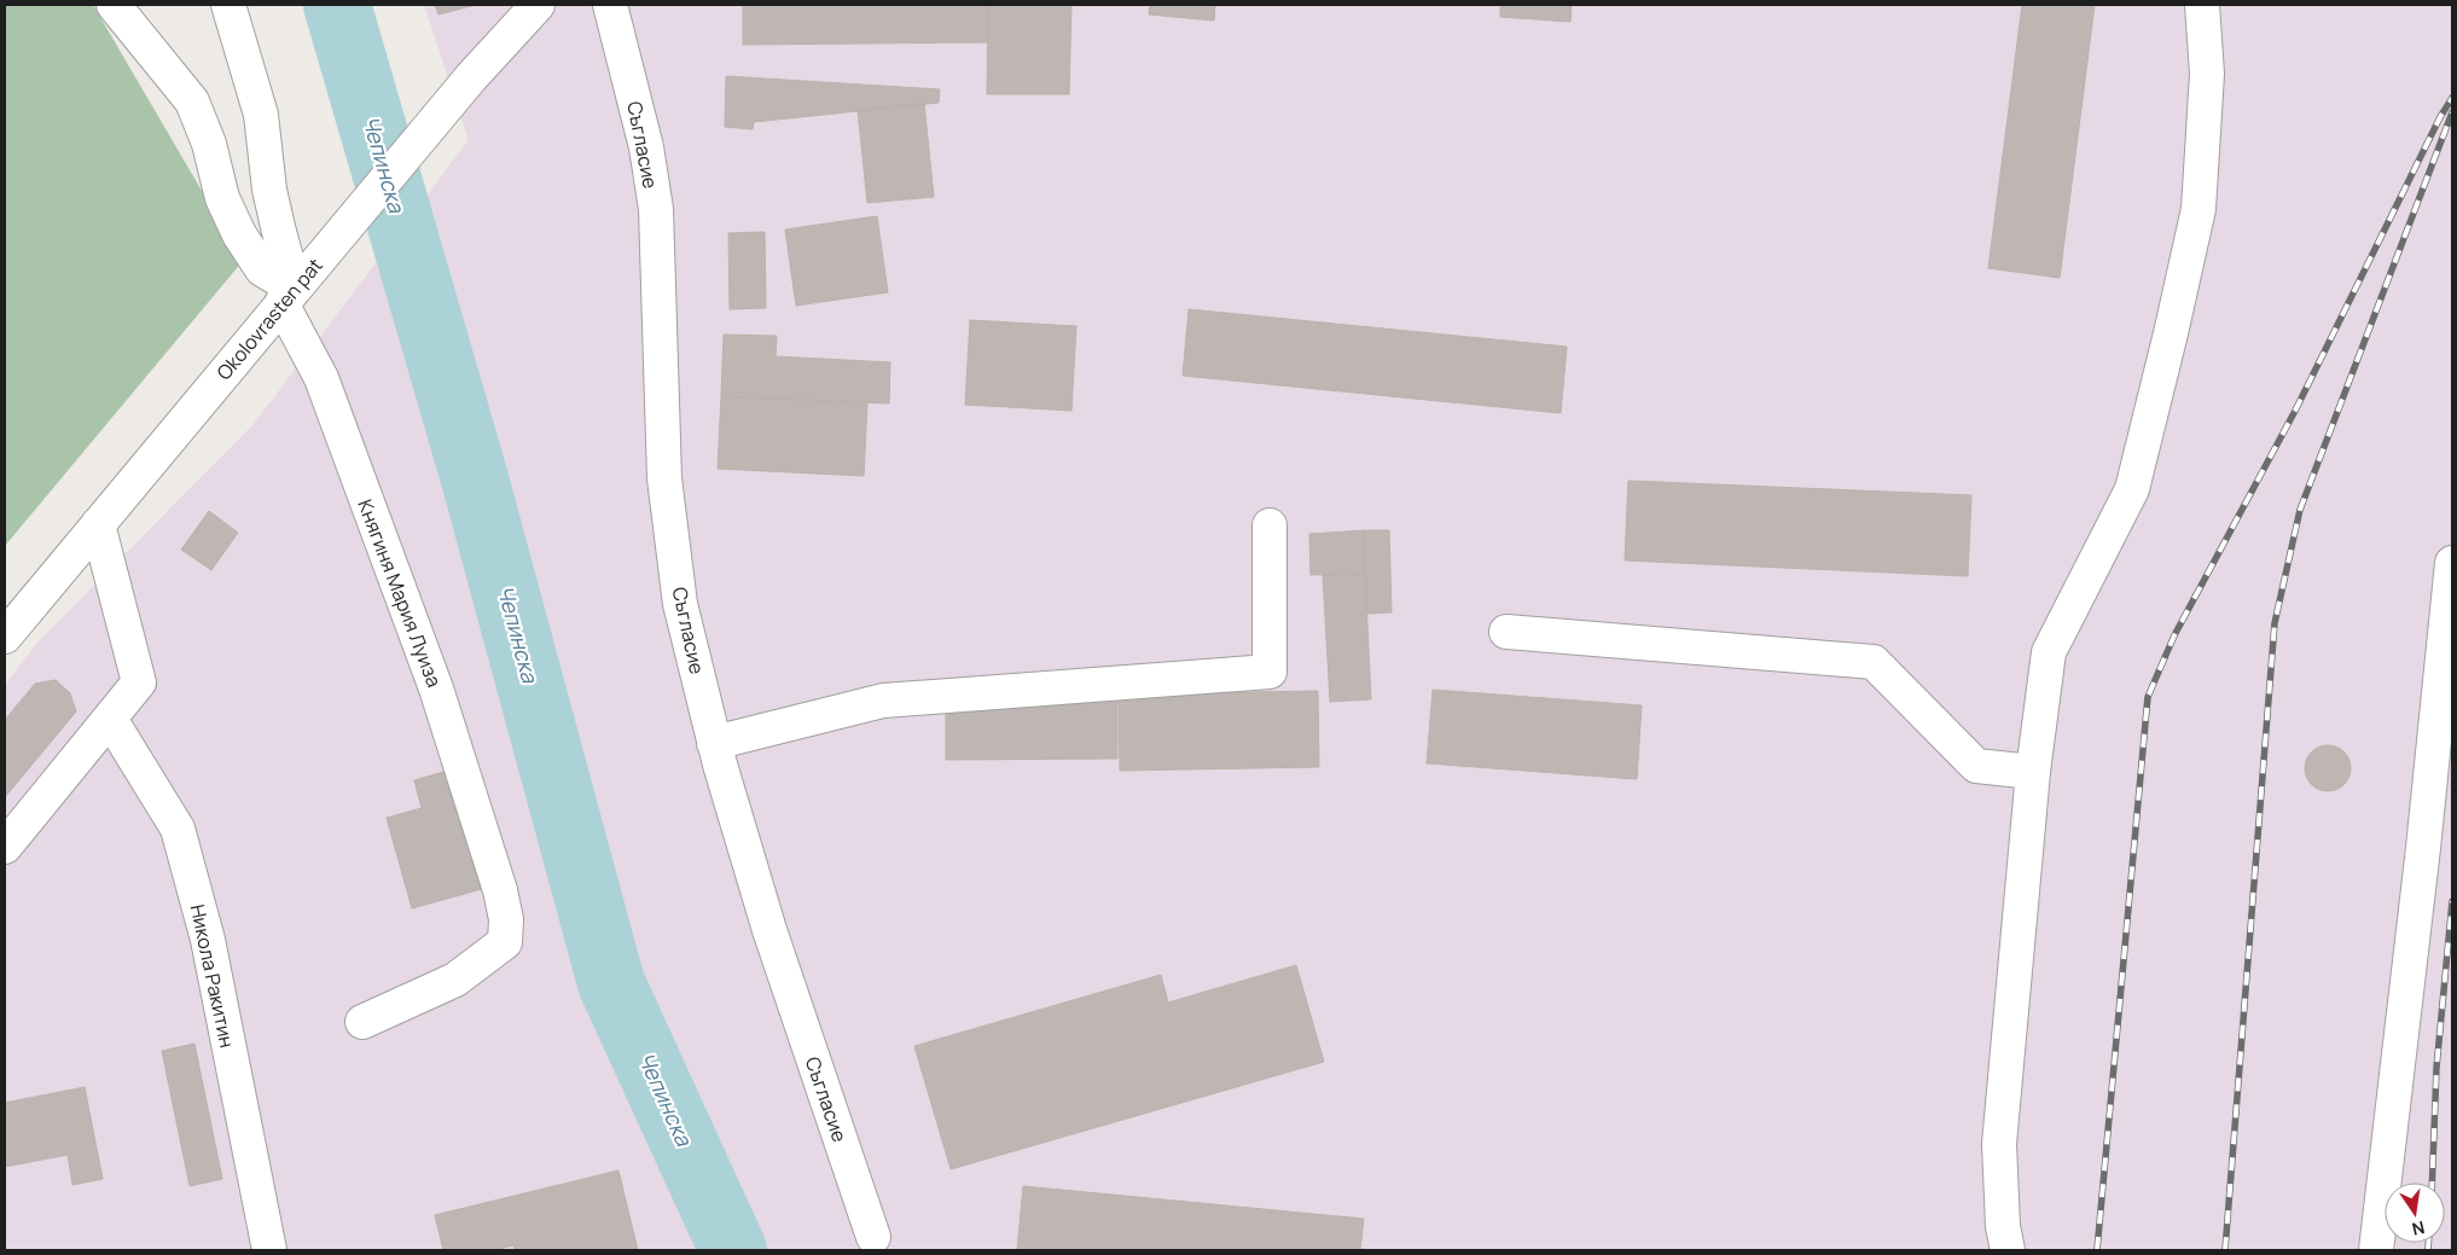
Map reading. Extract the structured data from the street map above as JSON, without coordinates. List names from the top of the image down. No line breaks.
{"streets":{"street":["Съгласие","Okolovrasten pat","Княгиня Мария Луиза","Никола Ракитин"]},"crossings":[["Okolovrasten pat","Княгиня Мария Луиза"]],"water":["Чепинска"],"north":"bottom"}
